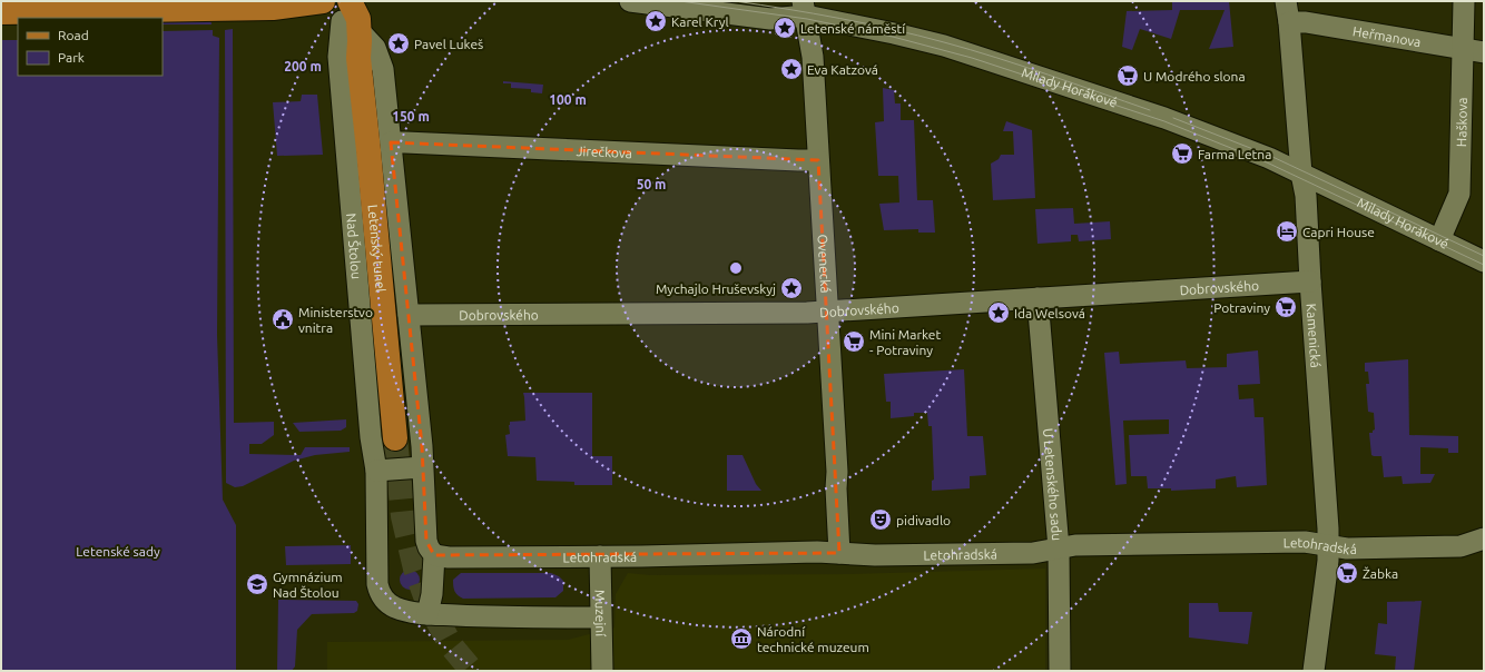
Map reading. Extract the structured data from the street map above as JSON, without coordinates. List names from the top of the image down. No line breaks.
{"streets":{"main road":["Letenský tunel"],"street":["Heřmanova","Milady Horákové","Haškova","Jirečkova","Nad Štolou","Ovenecká","Dobrovského","Kamenická","U Letenského sadu","Letohradská","Muzejní"]},"crossings":[["Heřmanova","Haškova"],["Heřmanova","Kamenická"],["Milady Horákové","Haškova"],["Milady Horákové","Ovenecká"],["Milady Horákové","Kamenická"],["Jirečkova","Ovenecká"],["Nad Štolou","Letenský tunel"],["Ovenecká","Dobrovského"],["Ovenecká","Letohradská"],["Dobrovského","Kamenická"],["Dobrovského","U Letenského sadu"],["Kamenická","Letohradská"],["U Letenského sadu","Letohradská"],["Letohradská","Muzejní"]],"parks":["Letenské sady"],"places":{"place":["Karel Kryl","Letenské náměstí","Pavel Lukeš","Eva Katzová","Mychajlo Hruševskyj","Ida Welsová"],"supermarket":["U Modrého slona","Farma Letna","Potraviny","Mini Market - Potraviny","Žabka"],"hotel":["Capri House"],"public building":["Ministerstvo vnitra"],"theatre":["pidivadlo"],"school or university":["Gymnázium Nad Štolou"],"museum":["Národní technické muzeum"]},"legend":["Road","Park"],"rings":["200 m","100 m","150 m","50 m"]}
